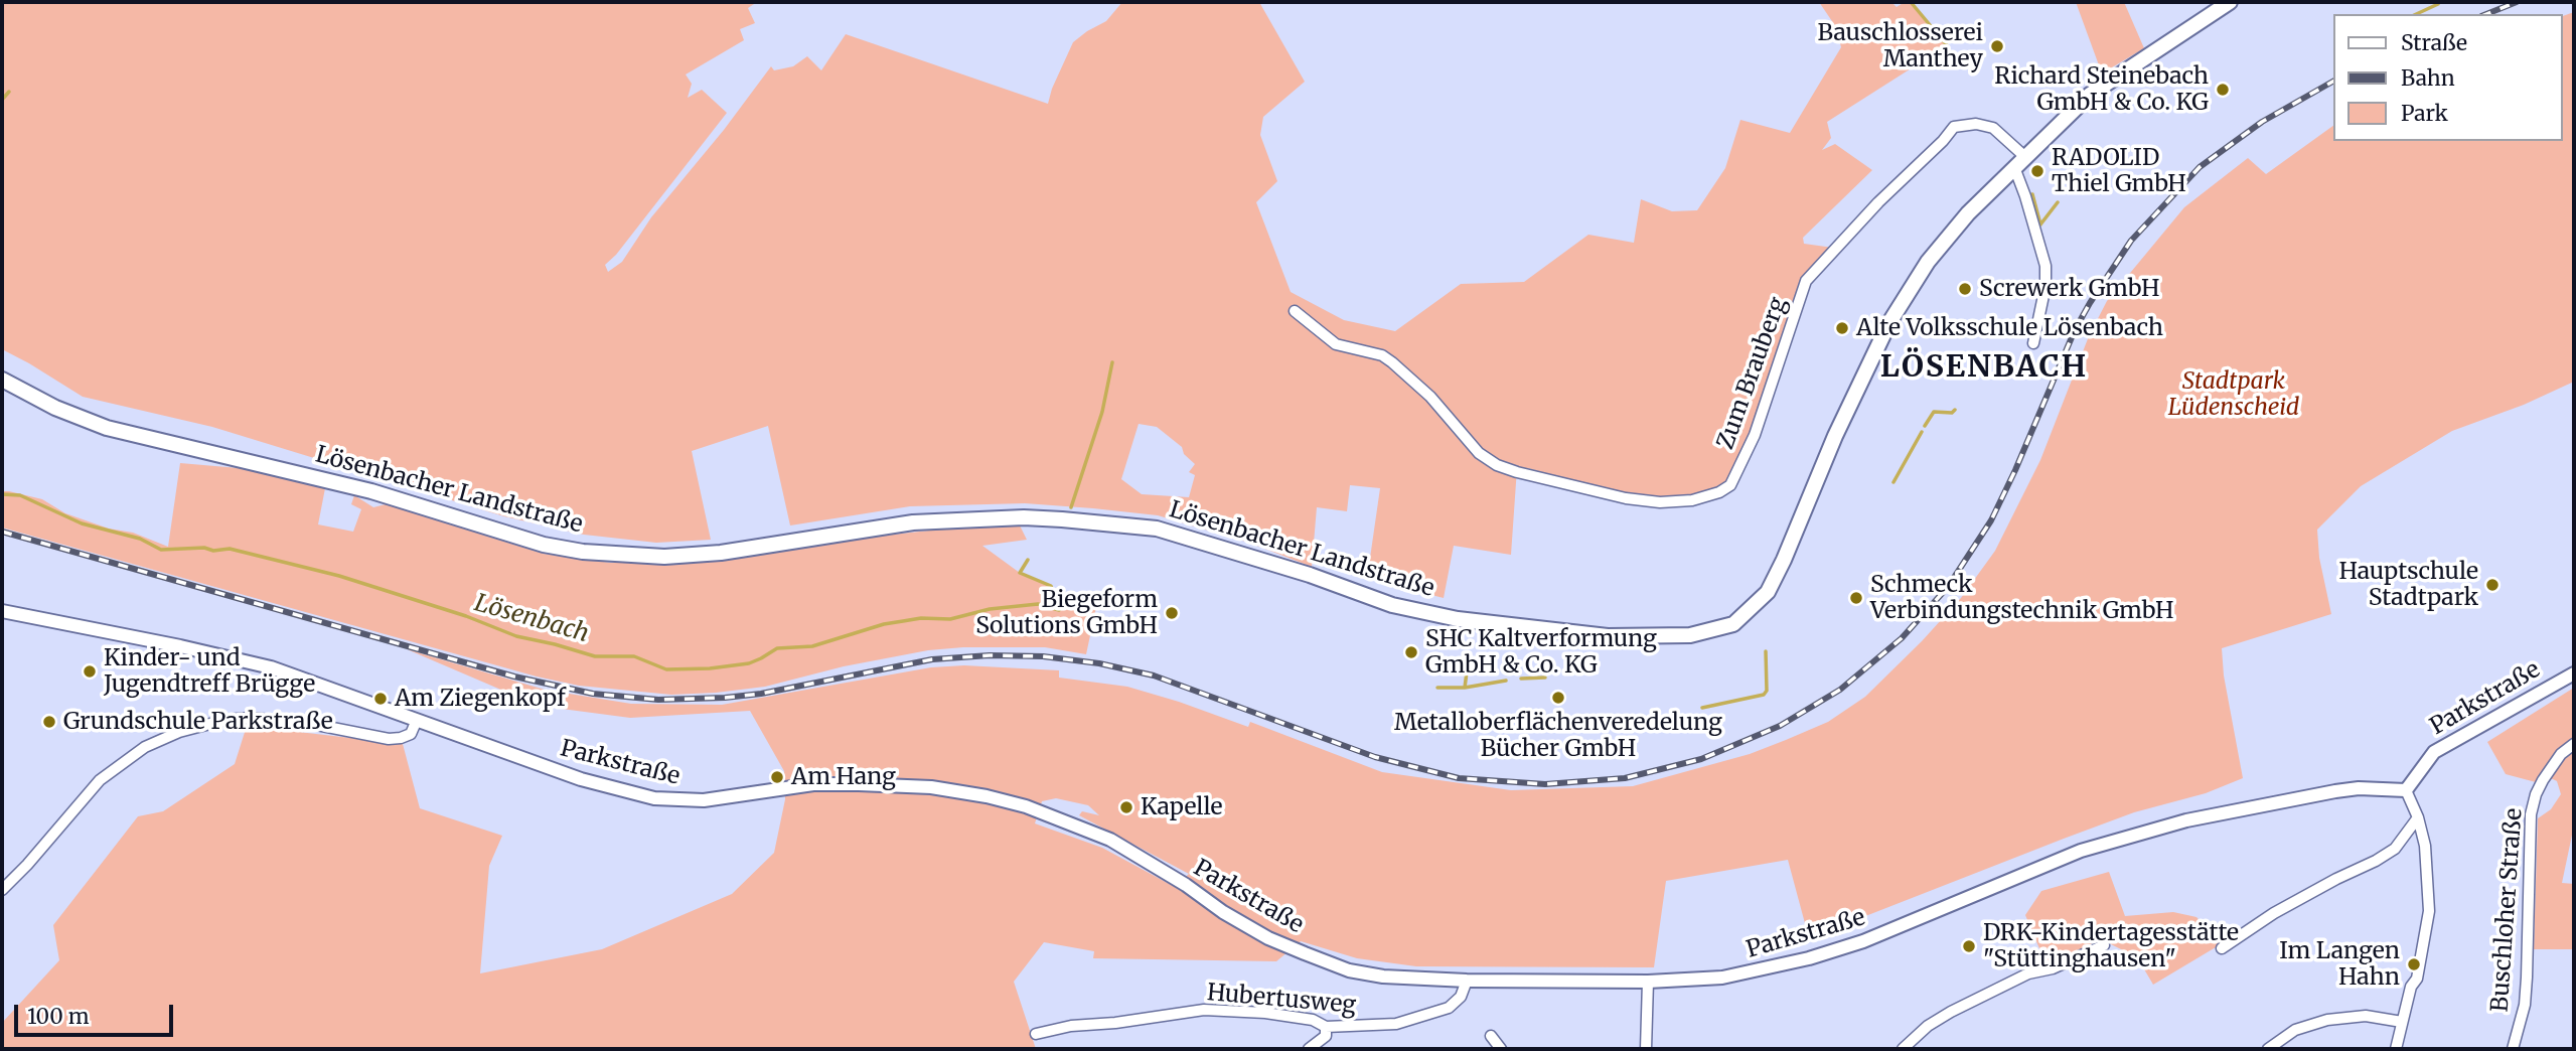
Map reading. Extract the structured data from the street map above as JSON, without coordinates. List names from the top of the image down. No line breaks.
{"streets":{"main road":["Lösenbacher Landstraße"],"street":["Zum Brauberg","Parkstraße","Buschloher Straße","Hubertusweg"]},"crossings":[["Zum Brauberg","Lösenbacher Landstraße"],["Parkstraße","Hubertusweg"]],"districts":["LÖSENBACH"],"water":["Lösenbach"],"parks":["Stadtpark Lüdenscheid"],"places":["Bauschlosserei Manthey","Richard Steinebach GmbH & Co. KG","RADOLID Thiel GmbH","Screwerk GmbH","Alte Volksschule Lösenbach","Hauptschule Stadtpark","Schmeck Verbindungstechnik GmbH","Biegeform Solutions GmbH","SHC Kaltverformung GmbH & Co. KG","Kinder- und Jugendtreff Brügge","Metalloberflächenveredelung Bücher GmbH","Am Ziegenkopf","Grundschule Parkstraße","Am Hang","Kapelle","DRK-Kindertagesstätte \"Stüttinghausen\"","Im Langen Hahn"],"legend":["Straße","Bahn","Park"],"scale_bar":"100 m"}
